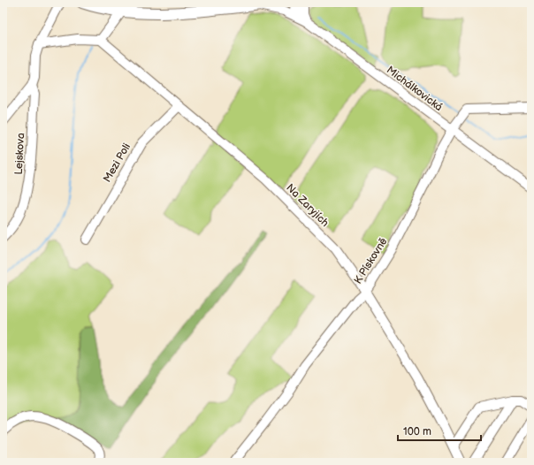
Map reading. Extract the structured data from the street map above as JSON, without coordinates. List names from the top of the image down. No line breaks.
{"streets":{"street":["Michálkovická","Lejskova","Mezi Poli","Na Zaryjích","K Pískovně"]},"crossings":[["Michálkovická","K Pískovně"],["Mezi Poli","Na Zaryjích"],["Na Zaryjích","K Pískovně"]],"scale_bar":"100 m"}
